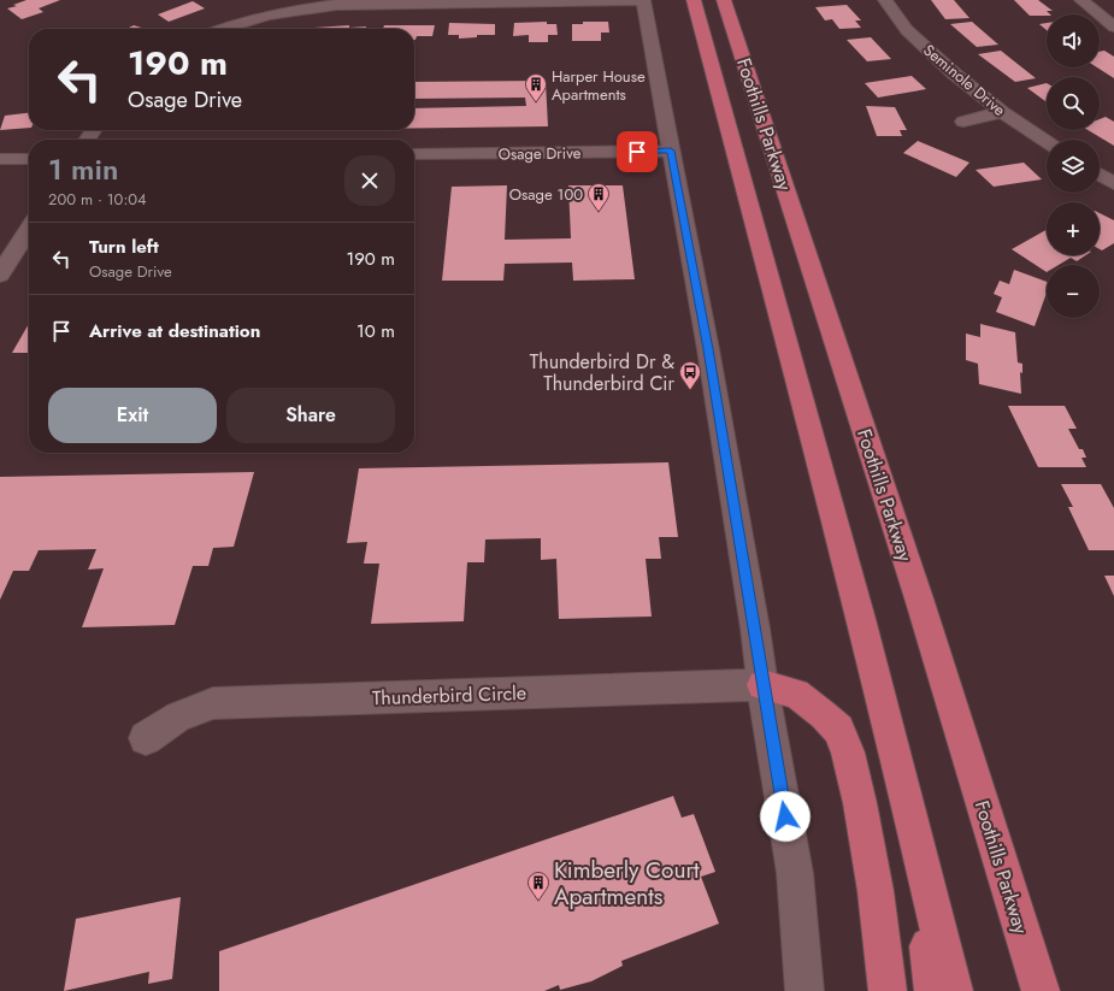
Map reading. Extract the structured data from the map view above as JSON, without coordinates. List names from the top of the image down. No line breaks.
{"streets":{"highway":["Foothills Parkway"],"street":["Seminole Drive","Osage Drive","Thunderbird Circle"]},"places":{"building":["Harper House Apartments","Osage 100","Kimberly Court Apartments"],"bus stop":["Thunderbird Dr & Thunderbird Cir"]},"page":{"map_buttons":["+","−"],"turn":["190 m","Osage Drive"],"heading":["1 min","200 m · 10:04"],"list":[{"name":"Turn left","note":"Osage Drive","value":"190 m"},{"name":"Arrive at destination","value":"10 m"}],"buttons":["Exit","Share"]}}
